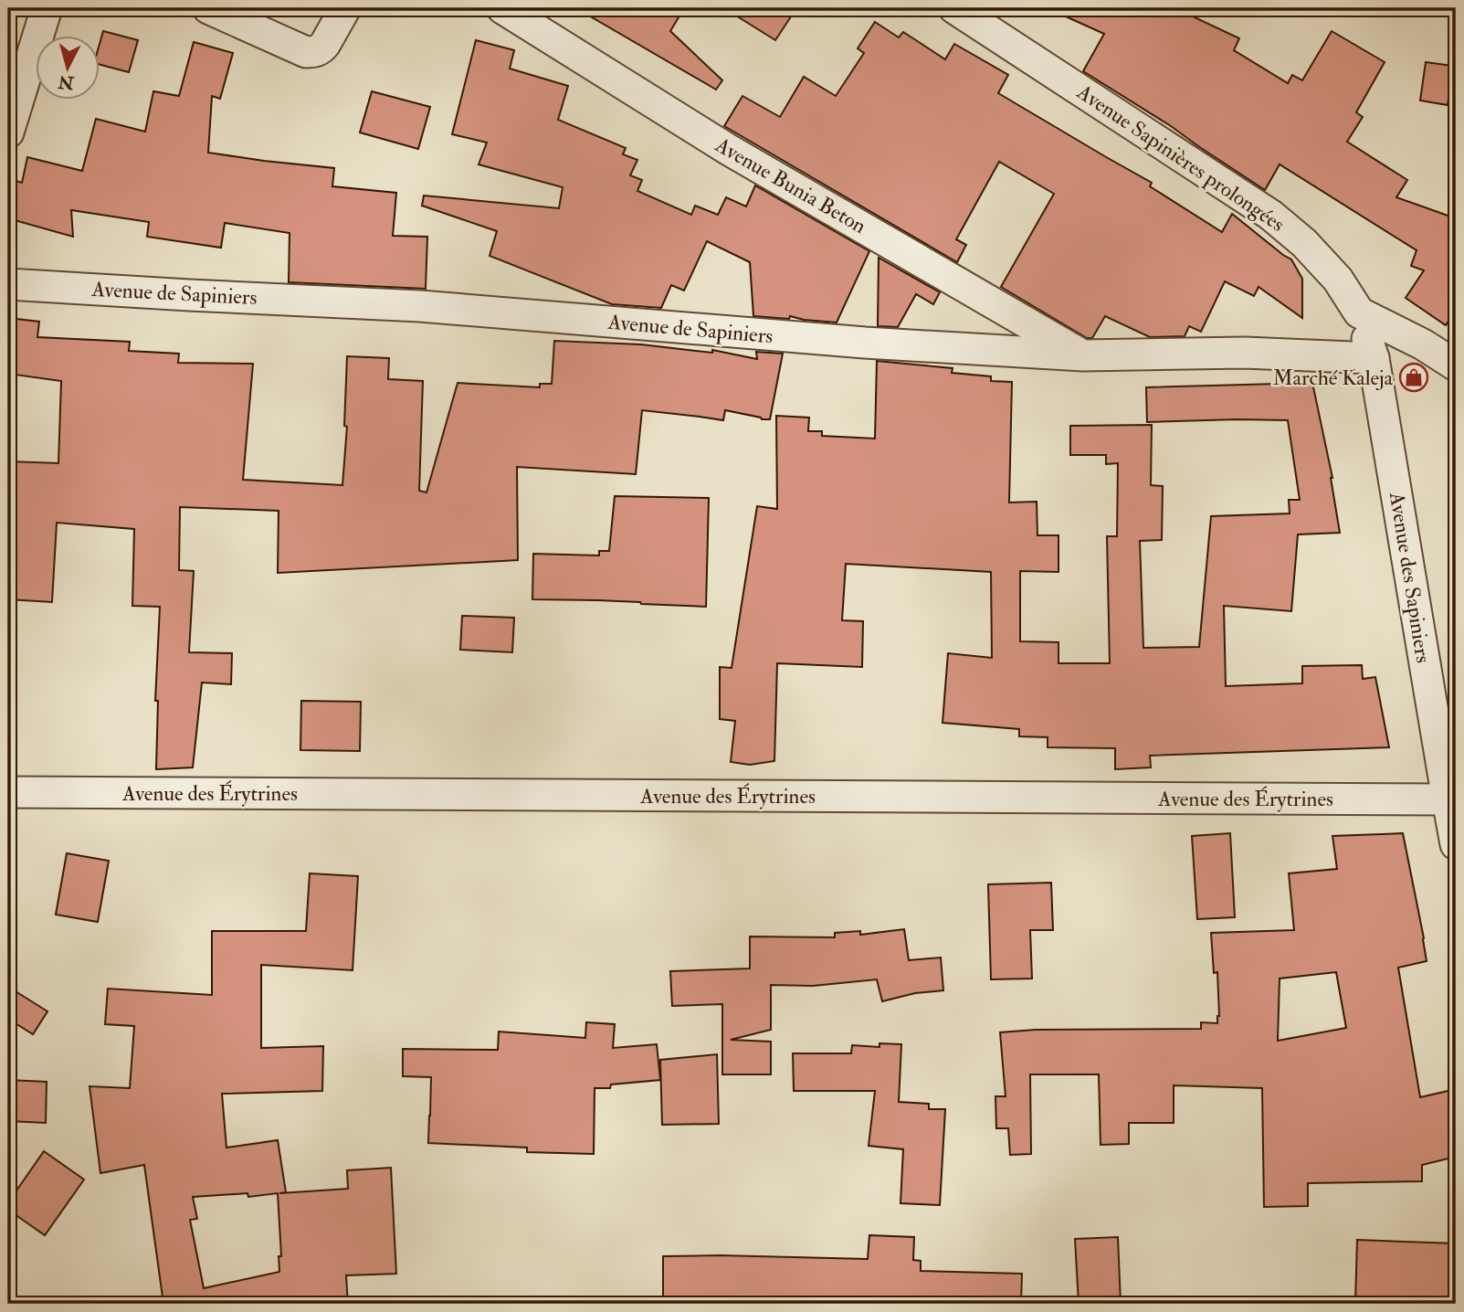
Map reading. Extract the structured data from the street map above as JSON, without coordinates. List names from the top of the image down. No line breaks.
{"streets":{"street":["Avenue Sapinières prolongées","Avenue Bunia Beton","Avenue de Sapiniers","Avenue des Sapiniers","Avenue des Érytrines"]},"crossings":[["Avenue Sapinières prolongées","Avenue des Sapiniers"],["Avenue Bunia Beton","Avenue de Sapiniers"],["Avenue de Sapiniers","Avenue des Sapiniers"],["Avenue des Sapiniers","Avenue des Érytrines"]],"places":{"shop":["Marché Kaleja"]},"north":"bottom"}
